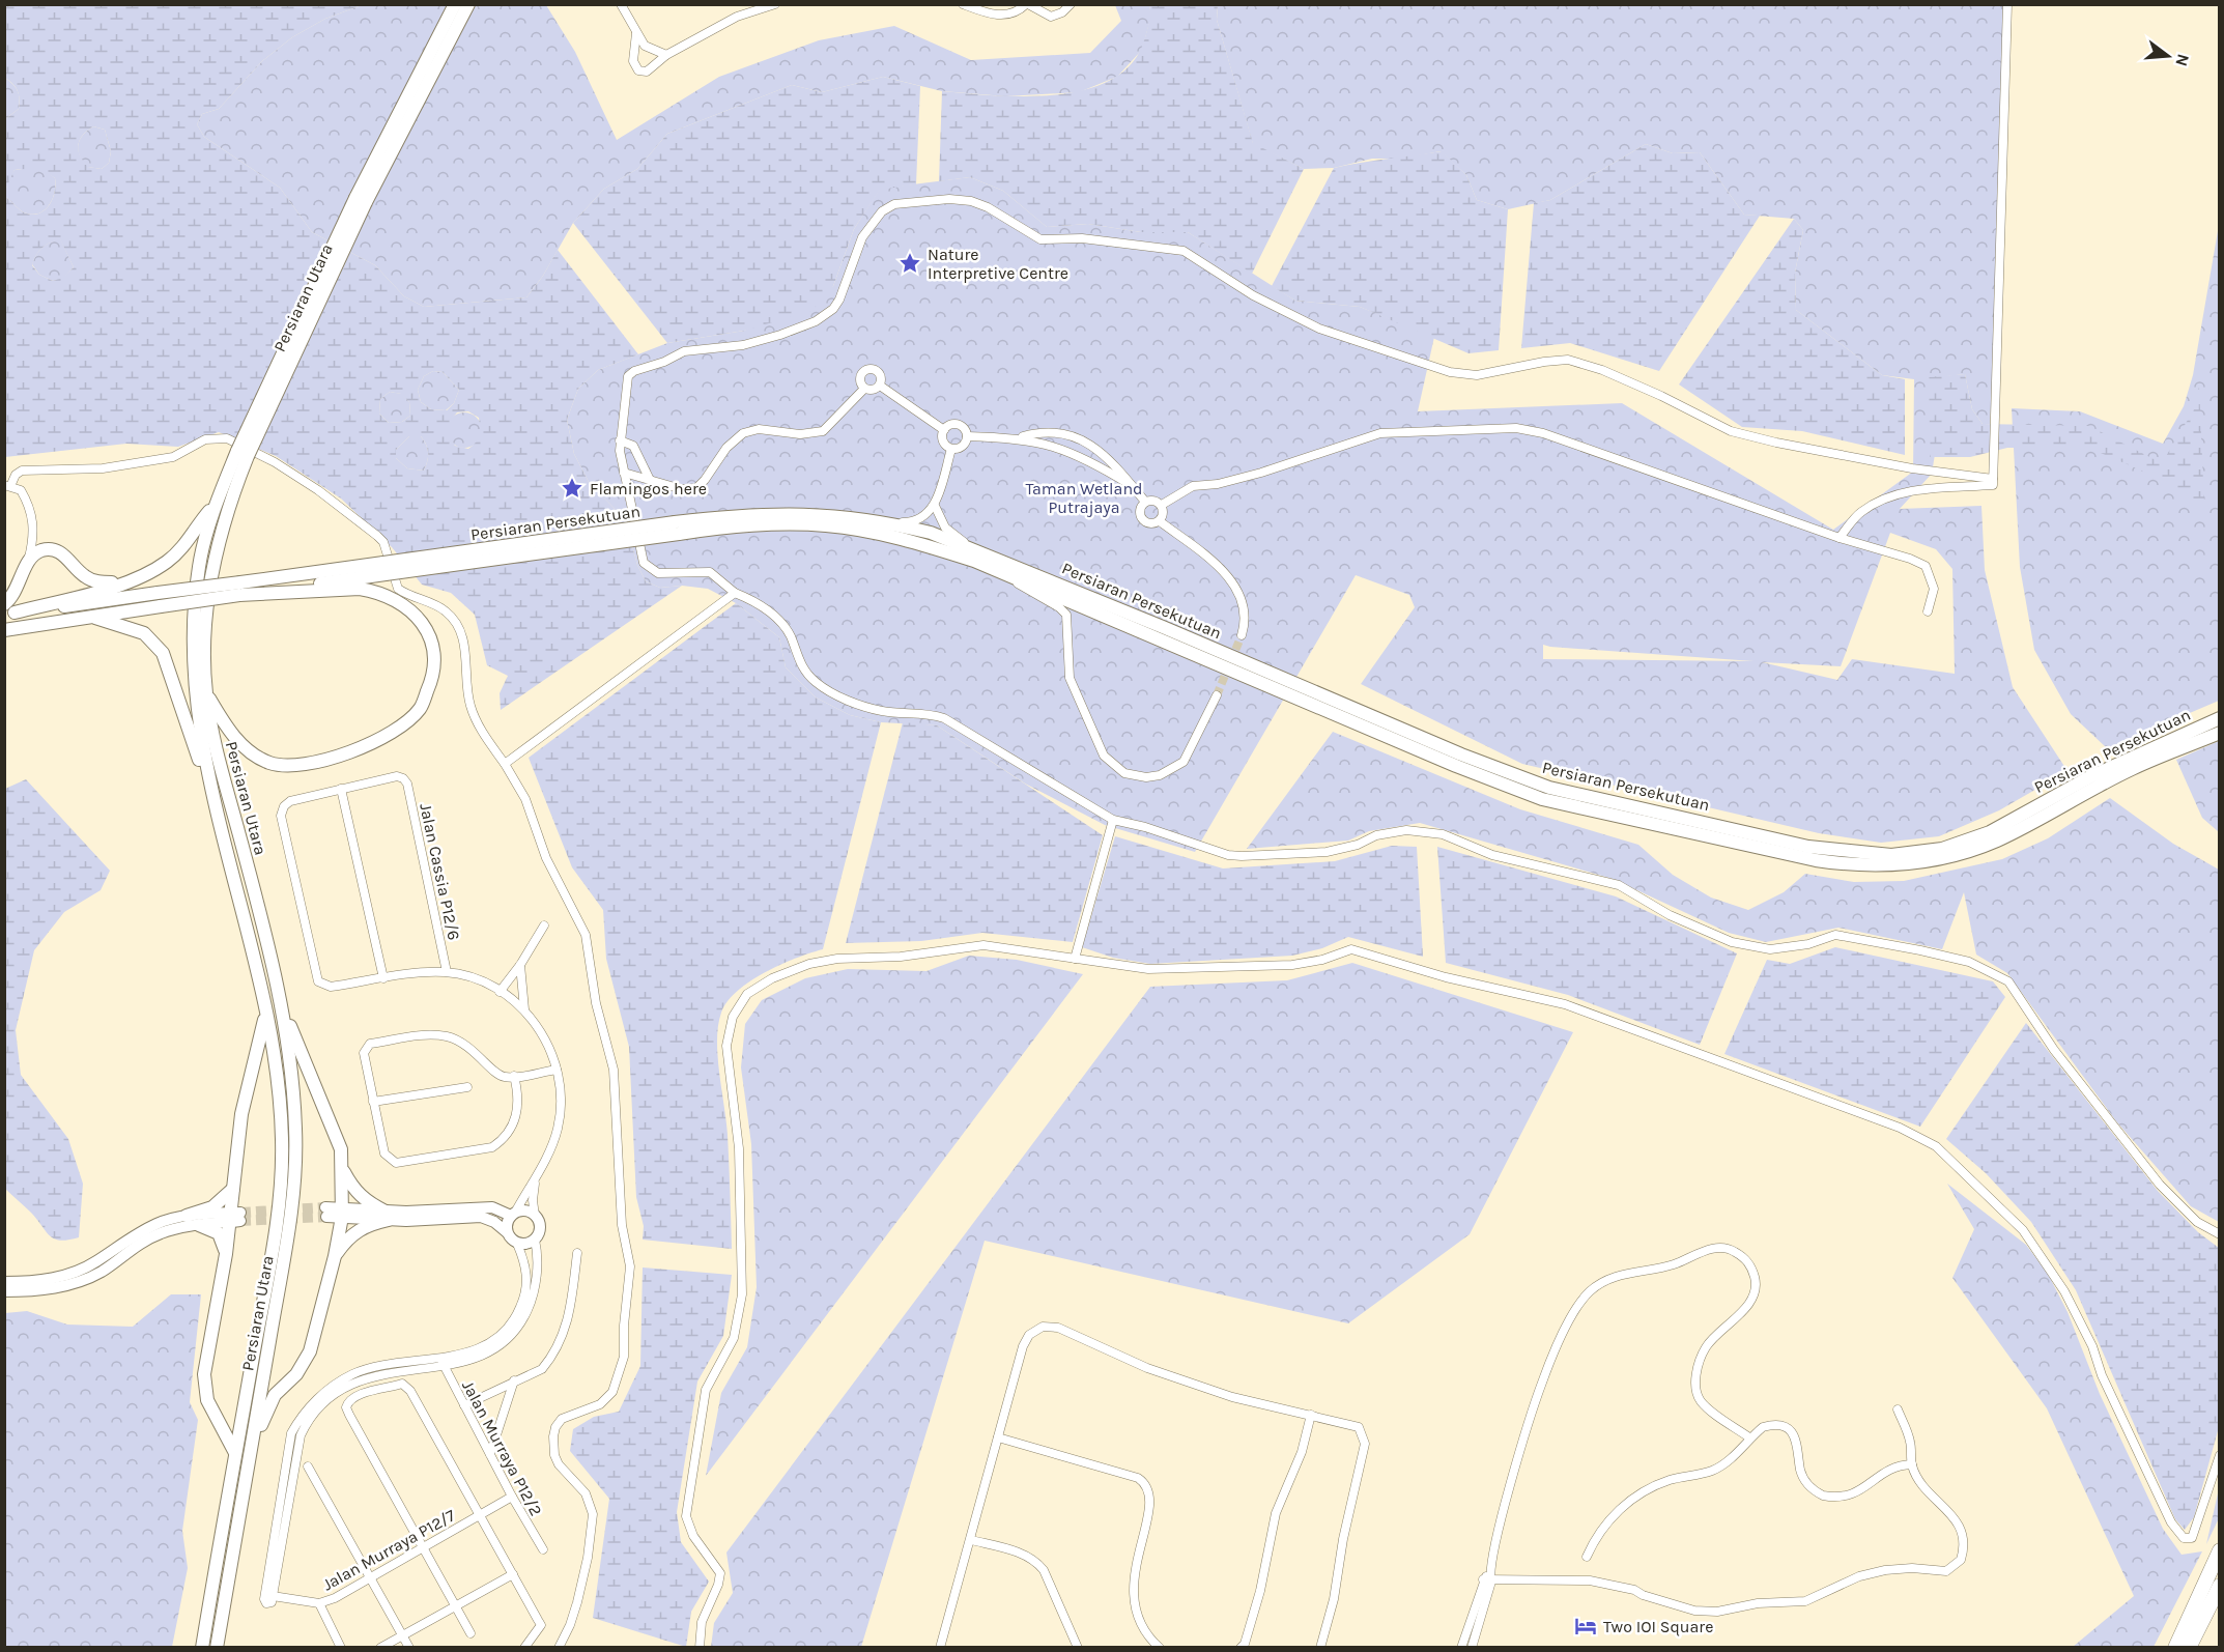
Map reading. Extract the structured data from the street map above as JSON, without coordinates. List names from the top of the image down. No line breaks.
{"streets":{"main road":["Persiaran Utara","Persiaran Persekutuan"],"street":["Jalan Cassia P12/6","Jalan Murraya P12/2","Jalan Murraya P12/7"]},"crossings":[["Jalan Murraya P12/2","Jalan Murraya P12/7"]],"parks":["Taman Wetland Putrajaya"],"places":{"place":["Nature Interpretive Centre","Flamingos here"],"hotel":["Two IOI Square"]},"north":"right"}
